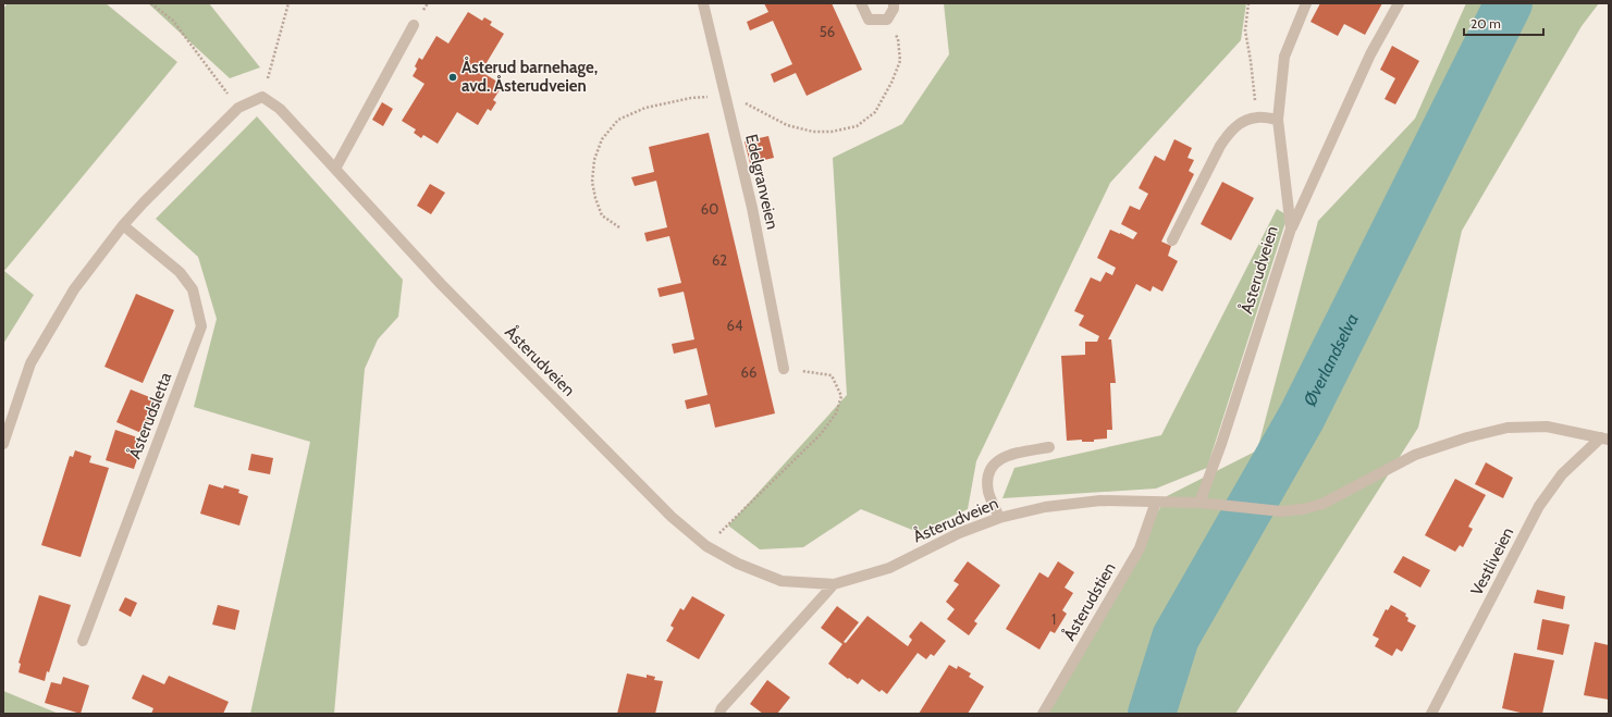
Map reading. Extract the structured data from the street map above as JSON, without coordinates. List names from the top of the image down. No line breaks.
{"streets":{"street":["Edelgranveien","Åsterudveien","Åsterudsletta","Vestliveien","Åsterudstien"]},"crossings":[["Åsterudveien","Vestliveien"],["Åsterudveien","Åsterudstien"]],"water":["Øverlandselva"],"places":["Åsterud barnehage, avd. Åsterudveien"],"house_numbers":["56","60","62","64","66","1"],"scale_bar":"20 m"}
